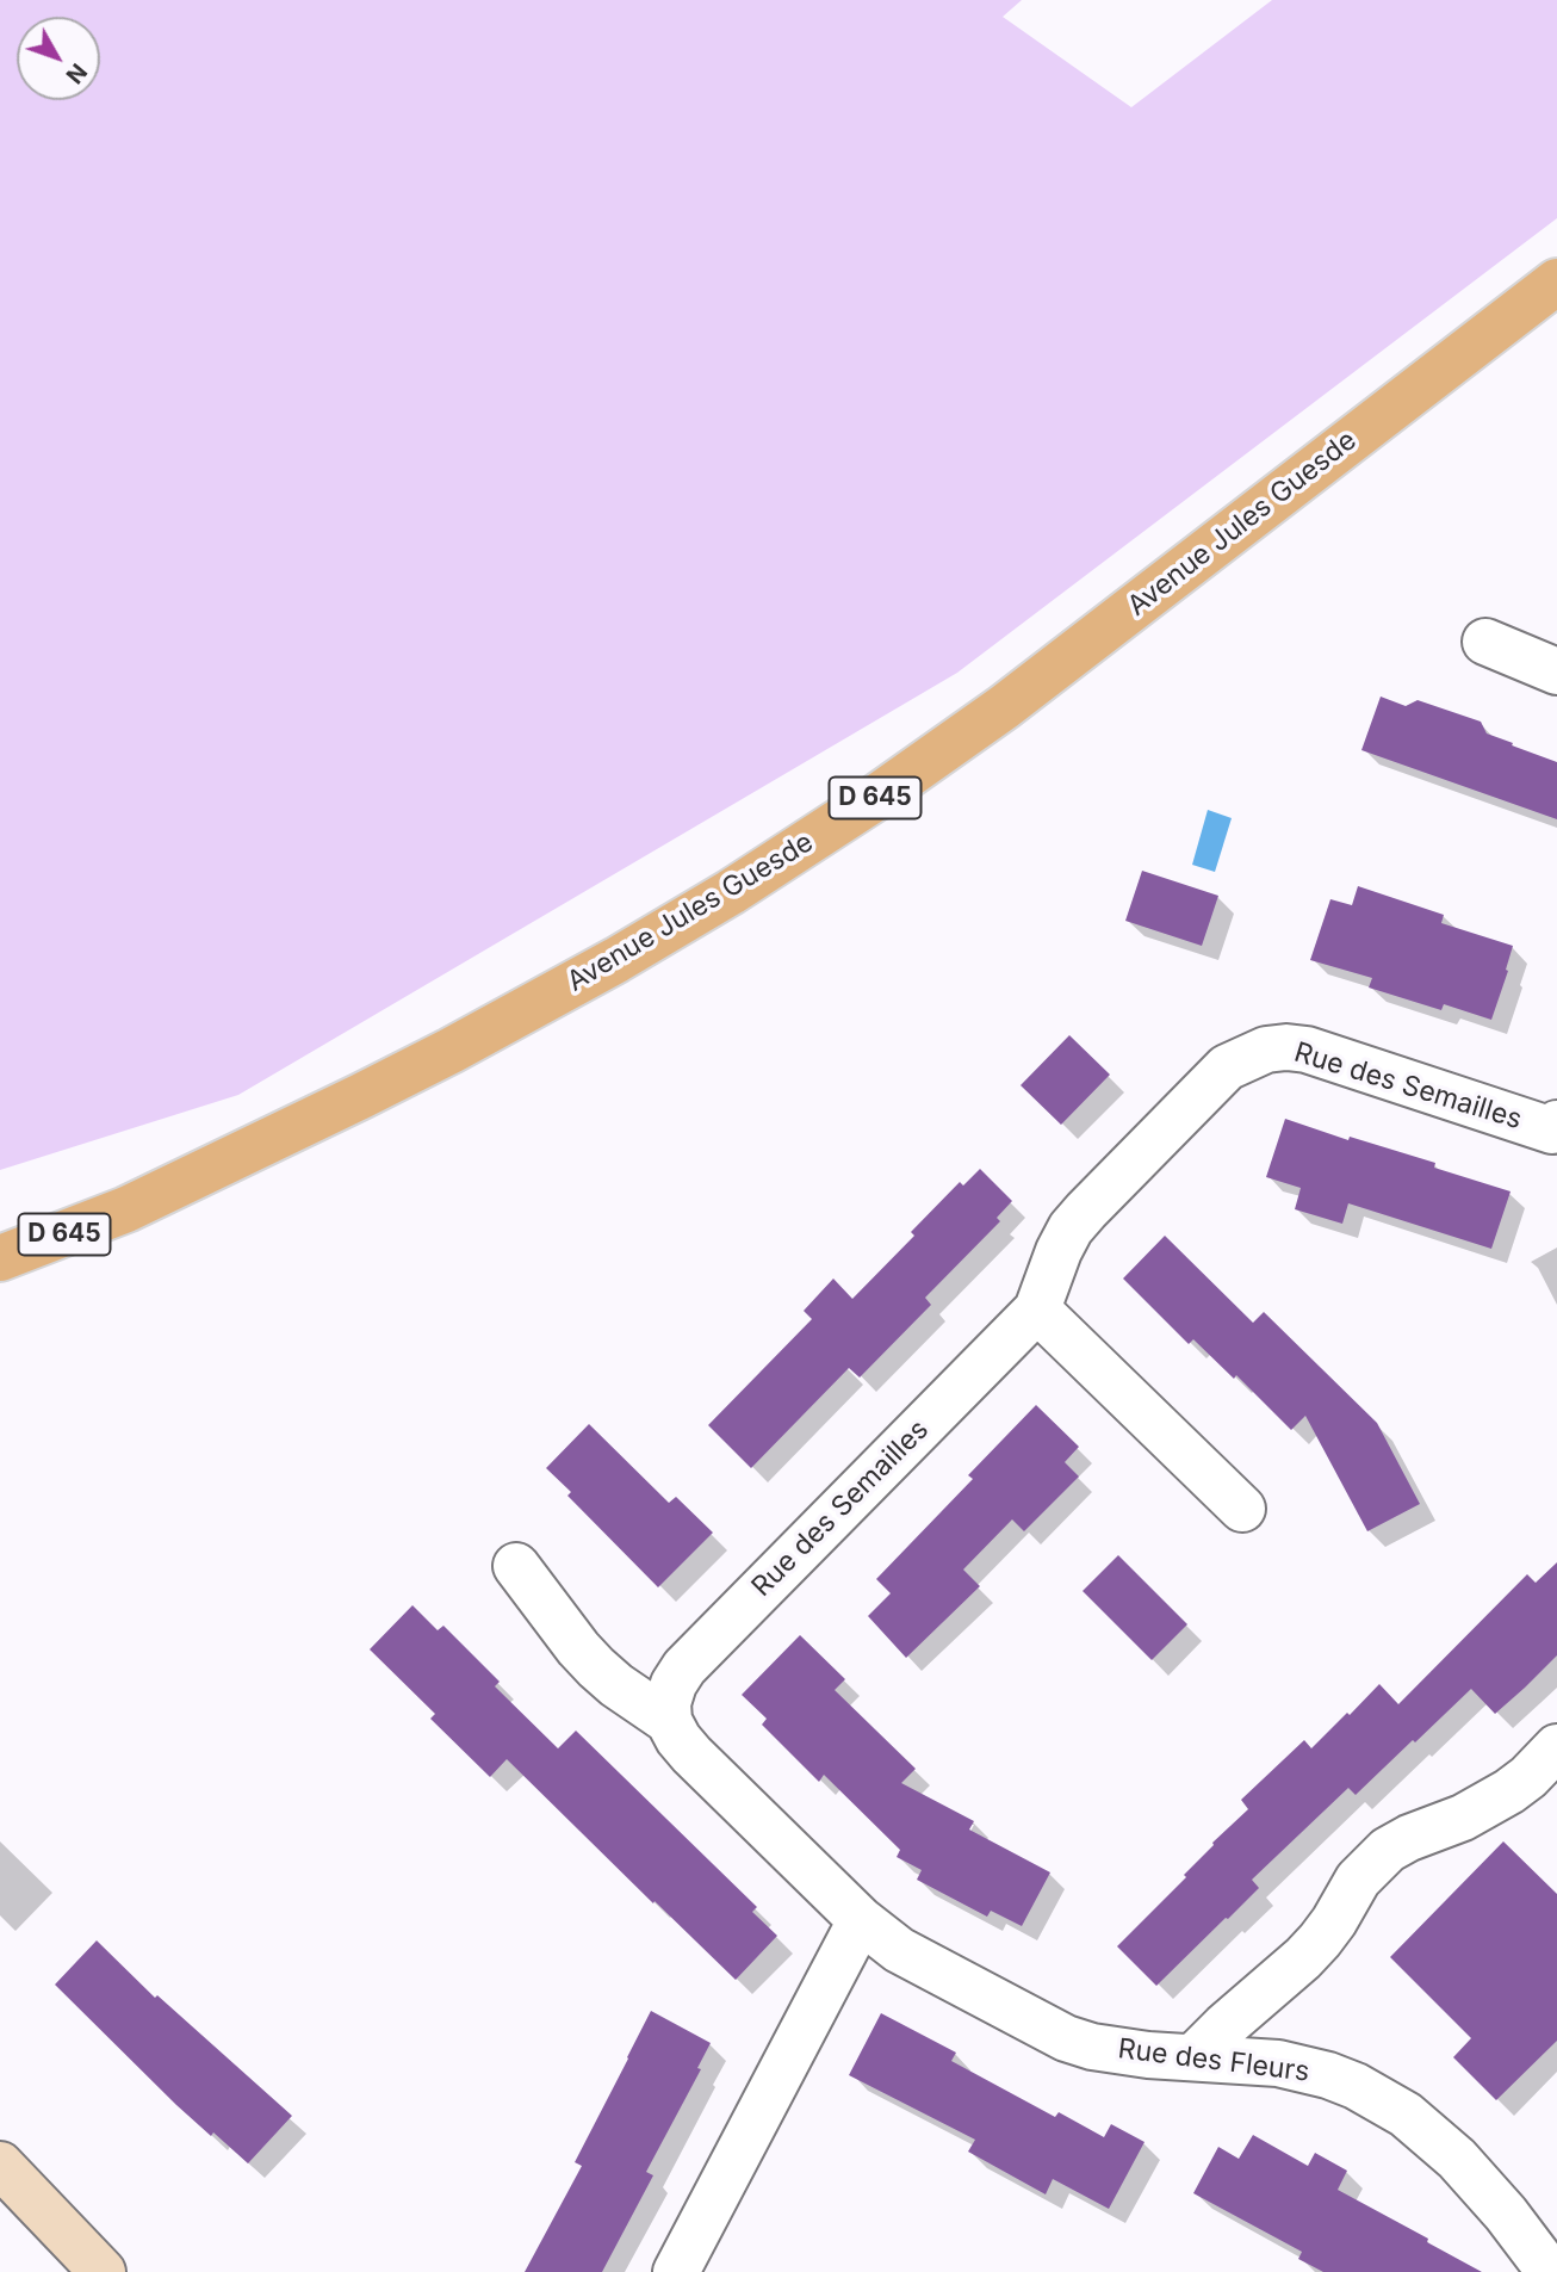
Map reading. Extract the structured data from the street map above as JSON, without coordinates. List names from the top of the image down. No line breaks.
{"streets":{"main road":["Avenue Jules Guesde","D 645"],"street":["Rue des Semailles","Rue des Fleurs"]},"north":"bottom right"}
